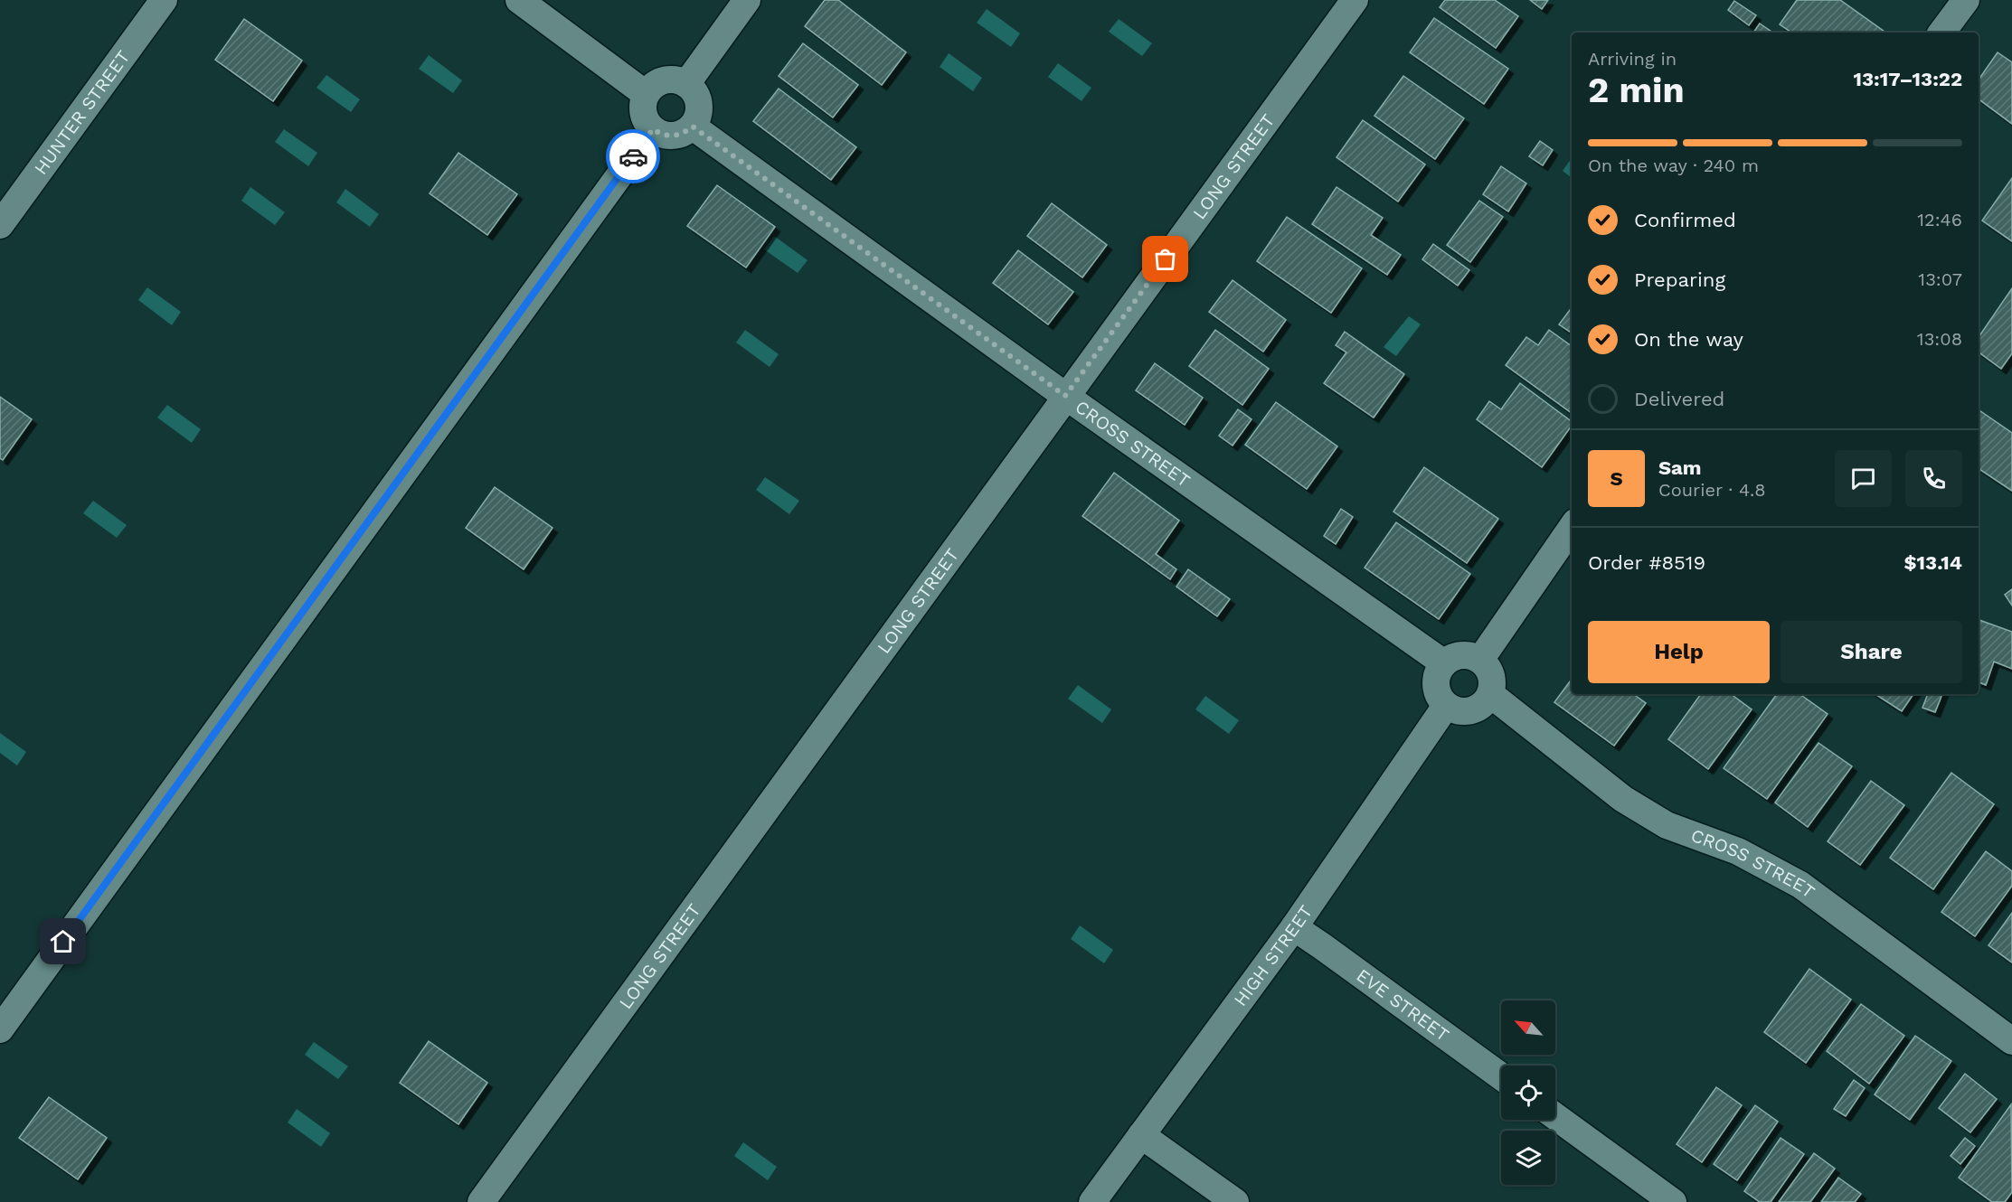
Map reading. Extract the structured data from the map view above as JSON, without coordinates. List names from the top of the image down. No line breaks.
{"streets":{"street":["HUNTER STREET","LONG STREET","CROSS STREET","HIGH STREET","EVE STREET"]},"crossings":[["LONG STREET","CROSS STREET"],["CROSS STREET","HIGH STREET"],["HIGH STREET","EVE STREET"]],"north":"top left","page":{"heading":["2 min","Arriving in","13:17–13:22"],"panel":["Sam","Courier · 4.8","Order #8519","$13.14"],"bar":"On the way · 240 m","list":[["Confirmed","12:46"],["Preparing","13:07"],["On the way","13:08"],"Delivered"],"round":"S","buttons":["Help","Share"]}}
